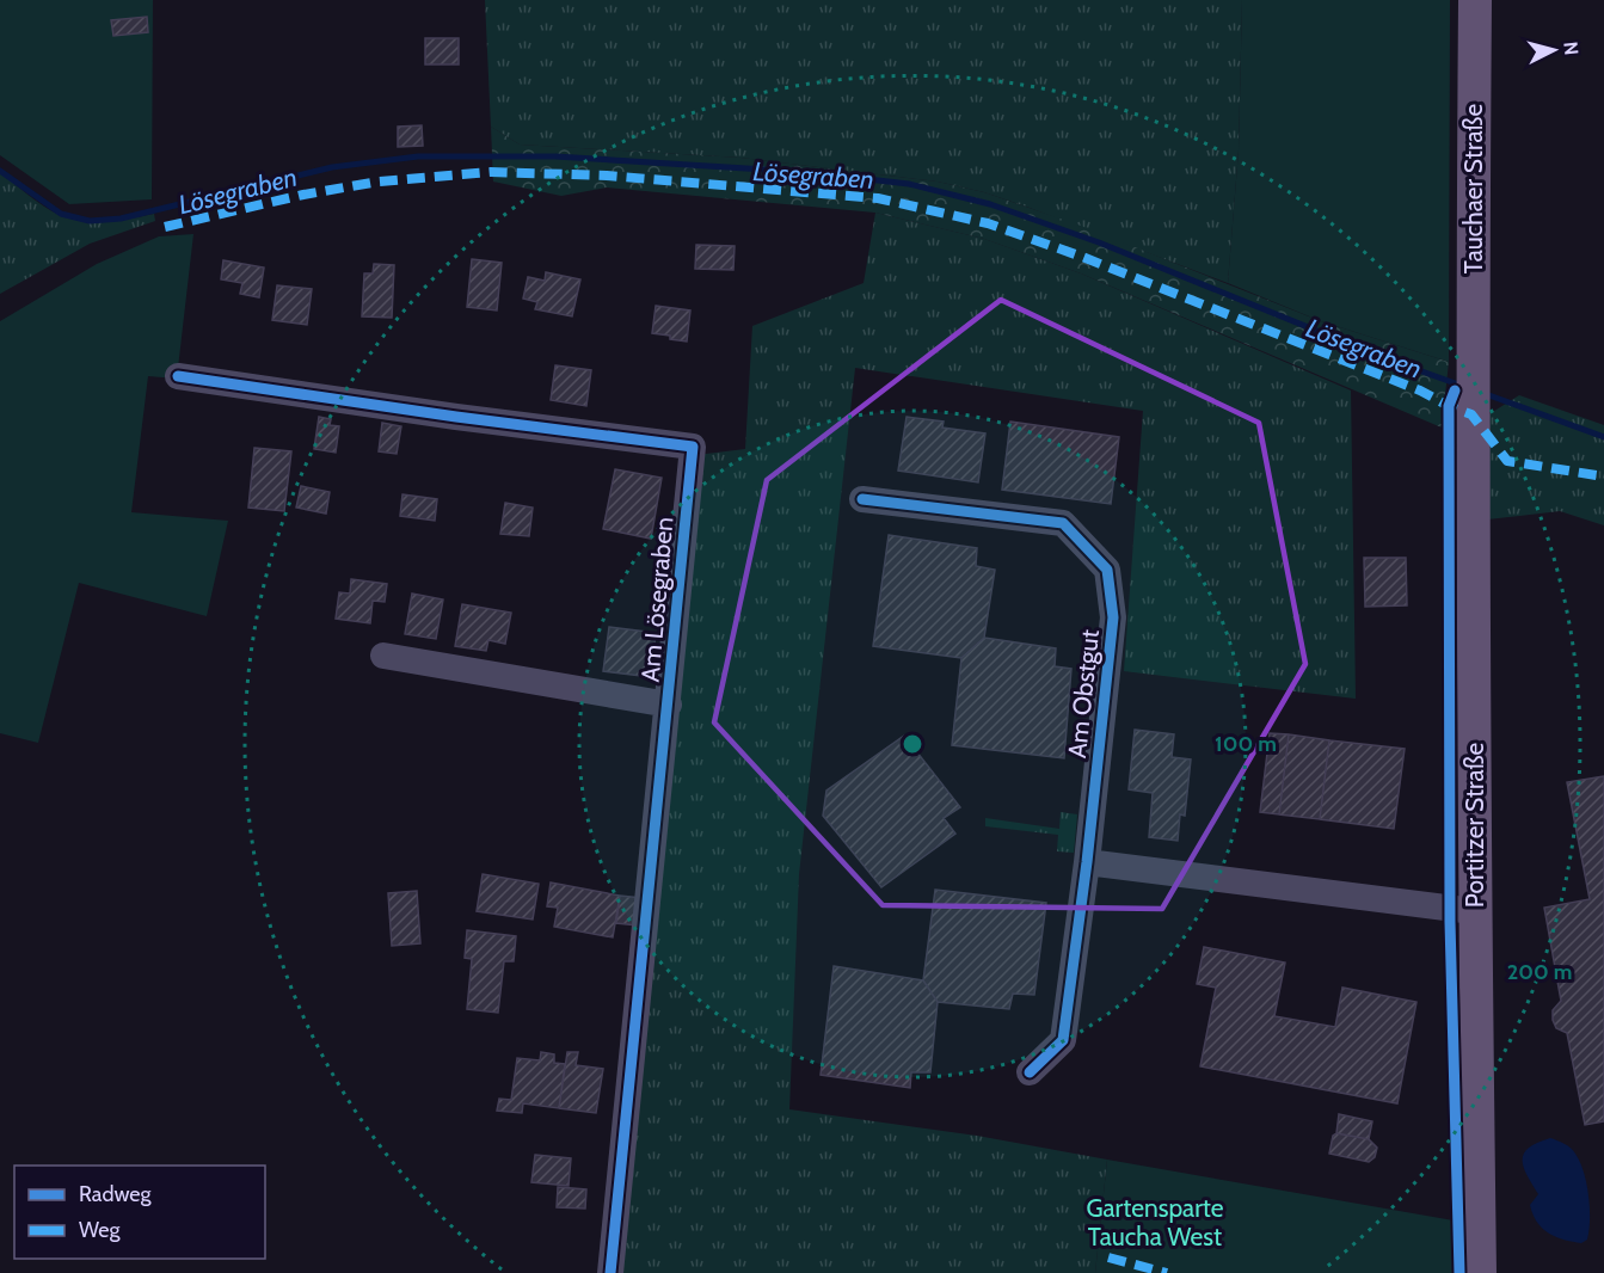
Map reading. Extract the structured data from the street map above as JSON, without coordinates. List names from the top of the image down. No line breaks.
{"streets":{"main road":["Tauchaer Straße","Portitzer Straße"],"street":["Am Lösegraben","Am Obstgut"]},"crossings":[["Tauchaer Straße","Portitzer Straße"]],"water":["Lösegraben"],"parks":["Gartensparte Taucha West"],"legend":["Radweg","Weg"],"north":"right","rings":["100 m","200 m"]}
